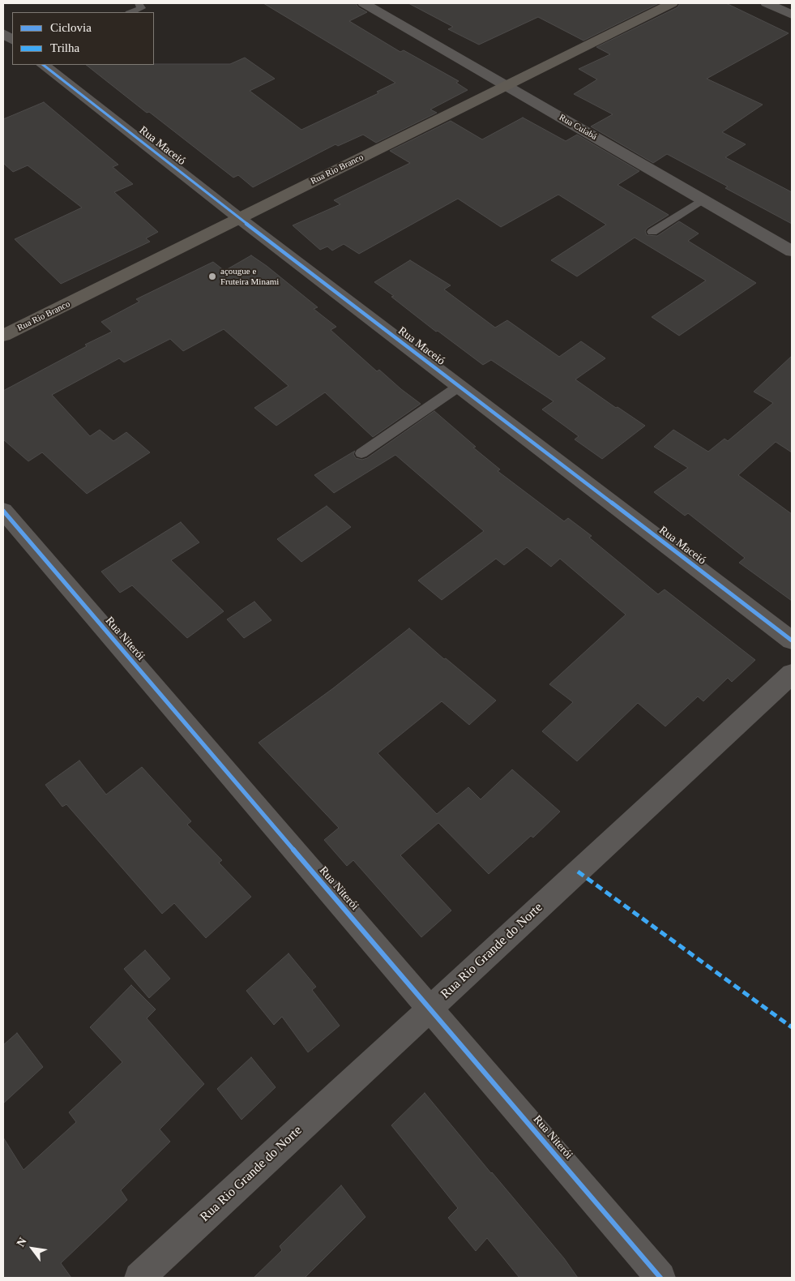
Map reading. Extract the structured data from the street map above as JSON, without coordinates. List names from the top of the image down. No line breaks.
{"streets":{"street":["Rua Cuiabá","Rua Maceió","Rua Rio Branco","Rua Niterói","Rua Rio Grande do Norte"]},"crossings":[["Rua Cuiabá","Rua Rio Branco"],["Rua Maceió","Rua Rio Branco"],["Rua Niterói","Rua Rio Grande do Norte"]],"places":["açougue e Fruteira Minami"],"legend":["Ciclovia","Trilha"],"north":"top left"}
